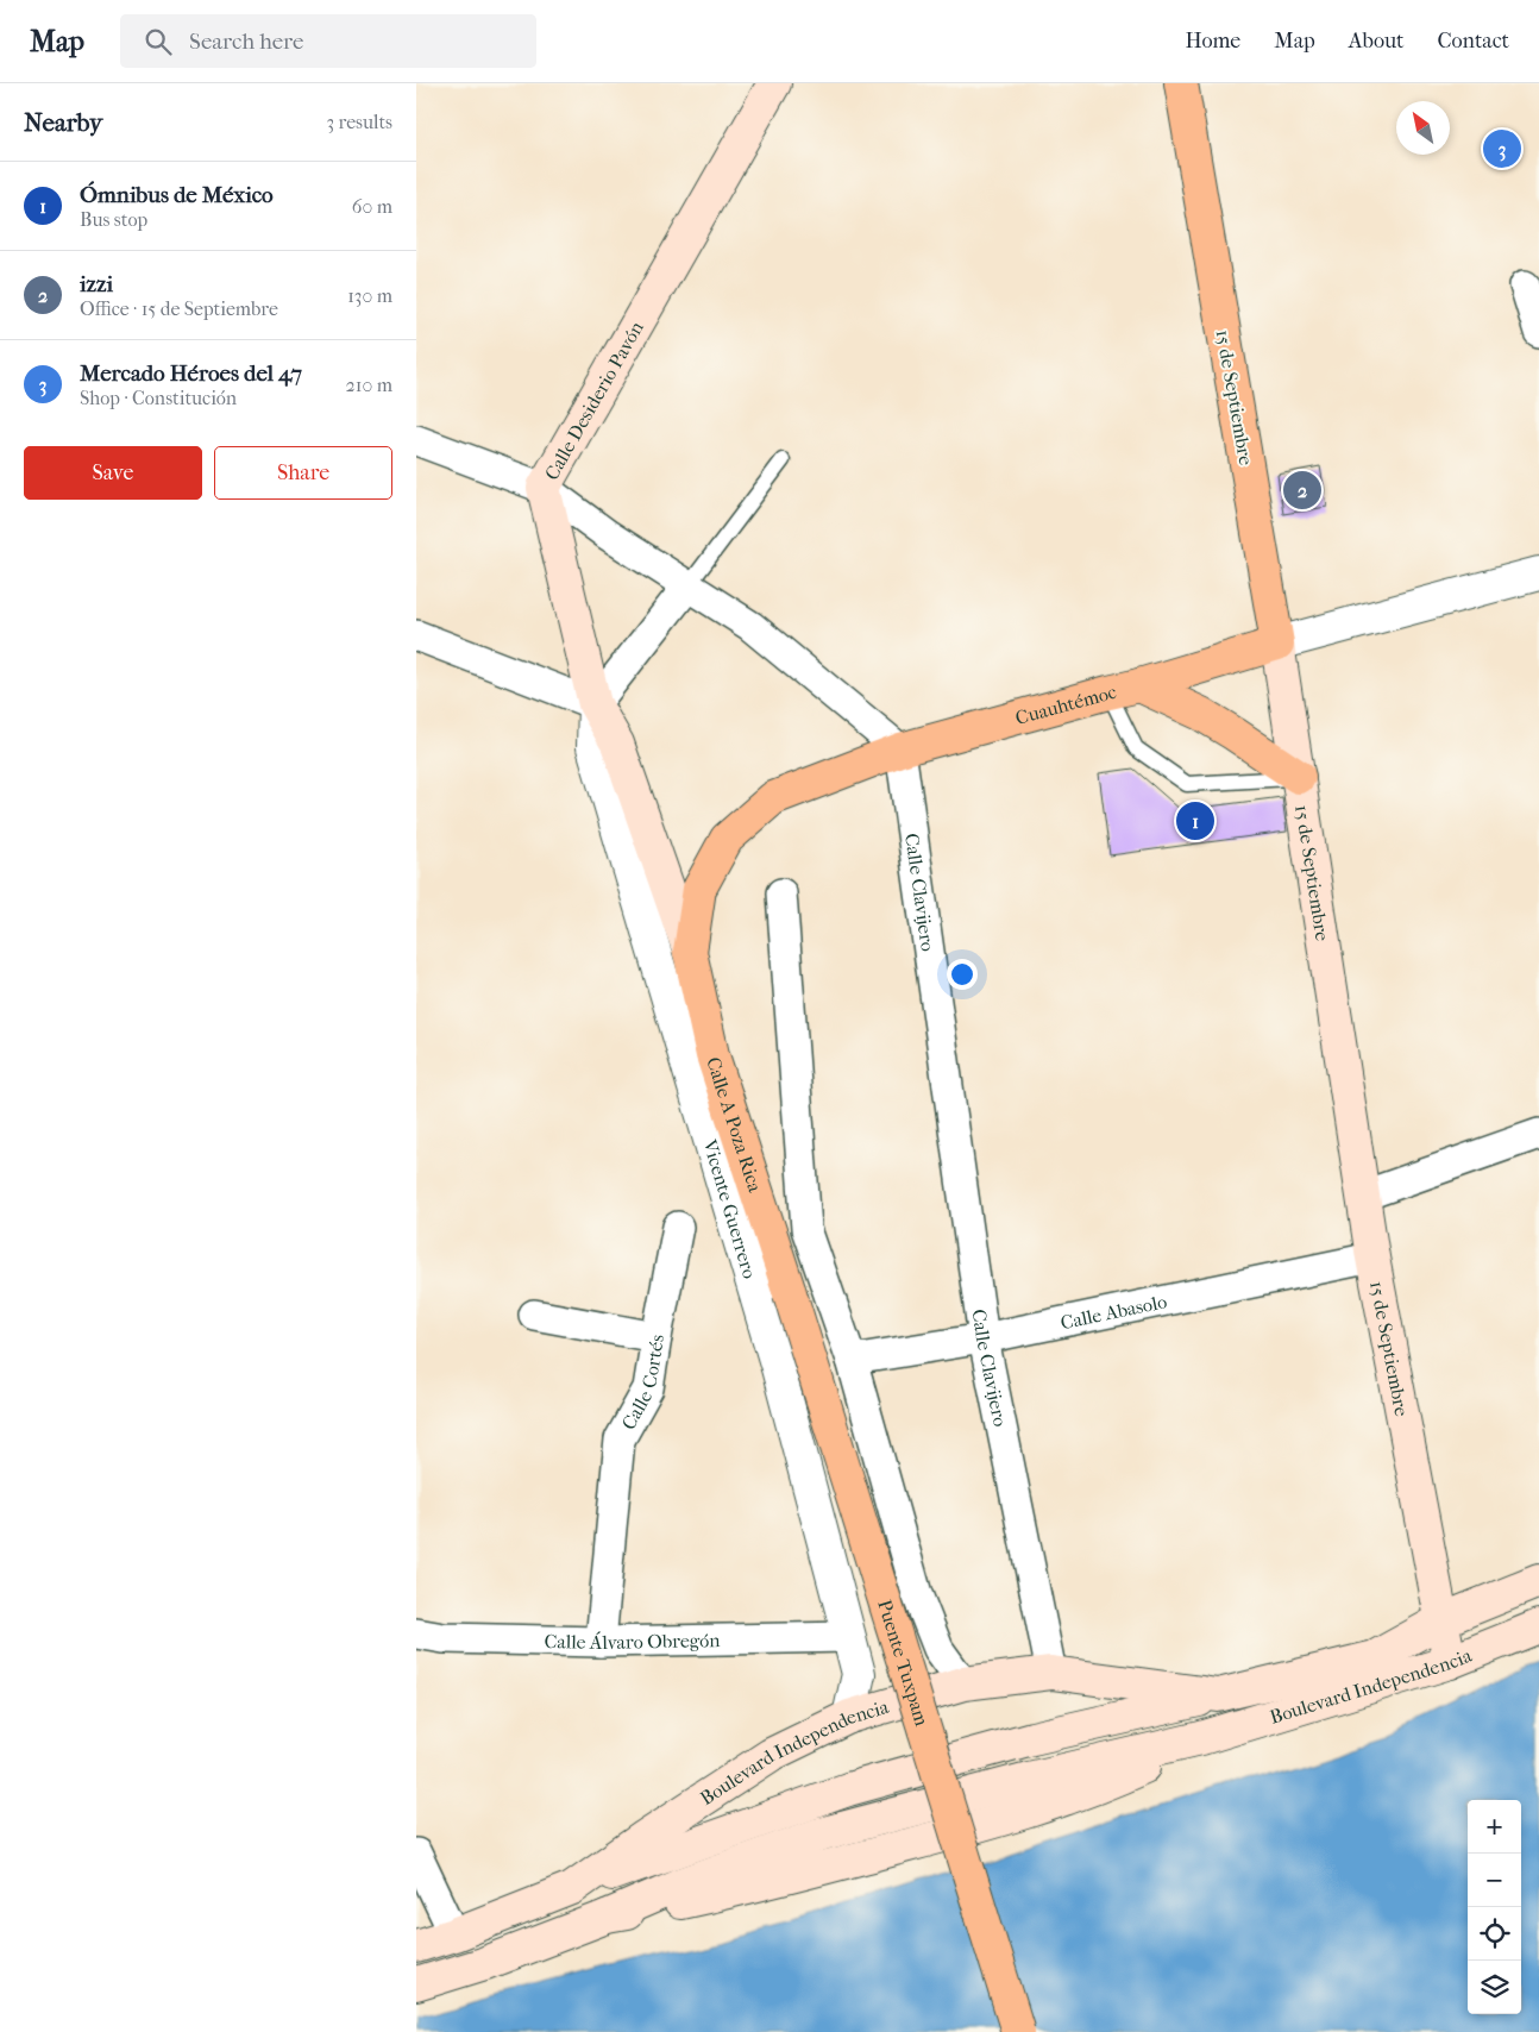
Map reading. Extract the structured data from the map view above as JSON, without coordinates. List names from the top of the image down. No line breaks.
{"streets":{"main road":["15 de Septiembre","Calle Desiderio Pavón","Cuauhtémoc","Calle A Poza Rica","Puente Tuxpam","Boulevard Independencia"],"street":["Calle Clavijero","Vicente Guerrero","Calle Abasolo","Calle Cortés","Calle Álvaro Obregón"]},"crossings":[["15 de Septiembre","Cuauhtémoc"],["15 de Septiembre","Calle Abasolo"],["15 de Septiembre","Boulevard Independencia"],["Calle Desiderio Pavón","Vicente Guerrero"],["Cuauhtémoc","Calle Clavijero"],["Cuauhtémoc","Calle A Poza Rica"],["Calle Clavijero","Calle Abasolo"],["Calle Clavijero","Boulevard Independencia"],["Calle A Poza Rica","Puente Tuxpam"],["Vicente Guerrero","Calle Álvaro Obregón"],["Vicente Guerrero","Boulevard Independencia"],["Calle Cortés","Calle Álvaro Obregón"]],"north":"top left","page":{"header":"Map","search":"Search here","nav":["Home","Map","About","Contact"],"heading":["Nearby","3 results"],"pins":["3","2","1"],"list":[{"mark":"1","name":"Ómnibus de México","note":"Bus stop","value":"60 m"},{"mark":"2","name":"izzi","note":"Office · 15 de Septiembre","value":"130 m"},{"mark":"3","name":"Mercado Héroes del 47","note":"Shop · Constitución","value":"210 m"}],"buttons":["Save","Share"],"map_buttons":["+","−"]}}
